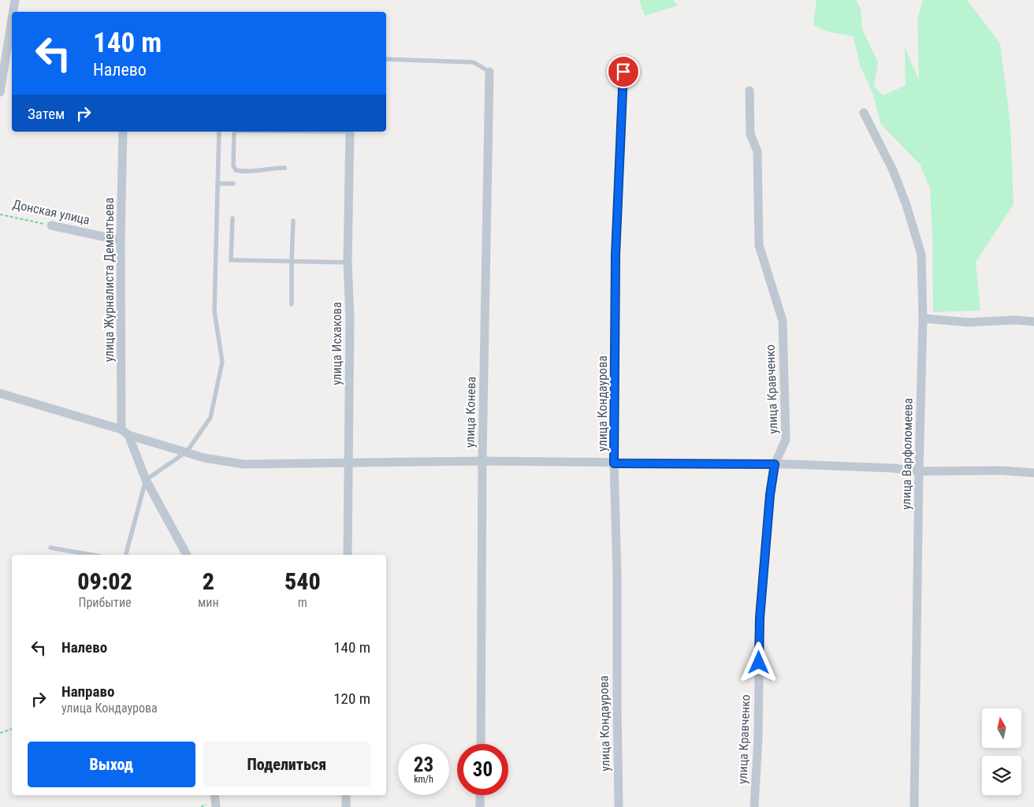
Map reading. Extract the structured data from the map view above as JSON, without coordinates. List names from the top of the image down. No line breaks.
{"streets":{"street":["Донская улица","улица Журналиста Дементьева","улица Исхакова","улица Кравченко","улица Кондаурова","улица Конева","улица Варфоломеева"]},"crossings":[["Донская улица","улица Журналиста Дементьева"]],"north":"top","page":{"turn":["140 m","Налево"],"then":"Затем","eta":["09:02","Прибытие","2","мин","540","m"],"list":[{"name":"Налево","value":"140 m"},{"name":"Направо","note":"улица Кондаурова","value":"120 m"}],"buttons":["Выход","Поделиться"],"speed":"23 km/h","limit":"30"}}
